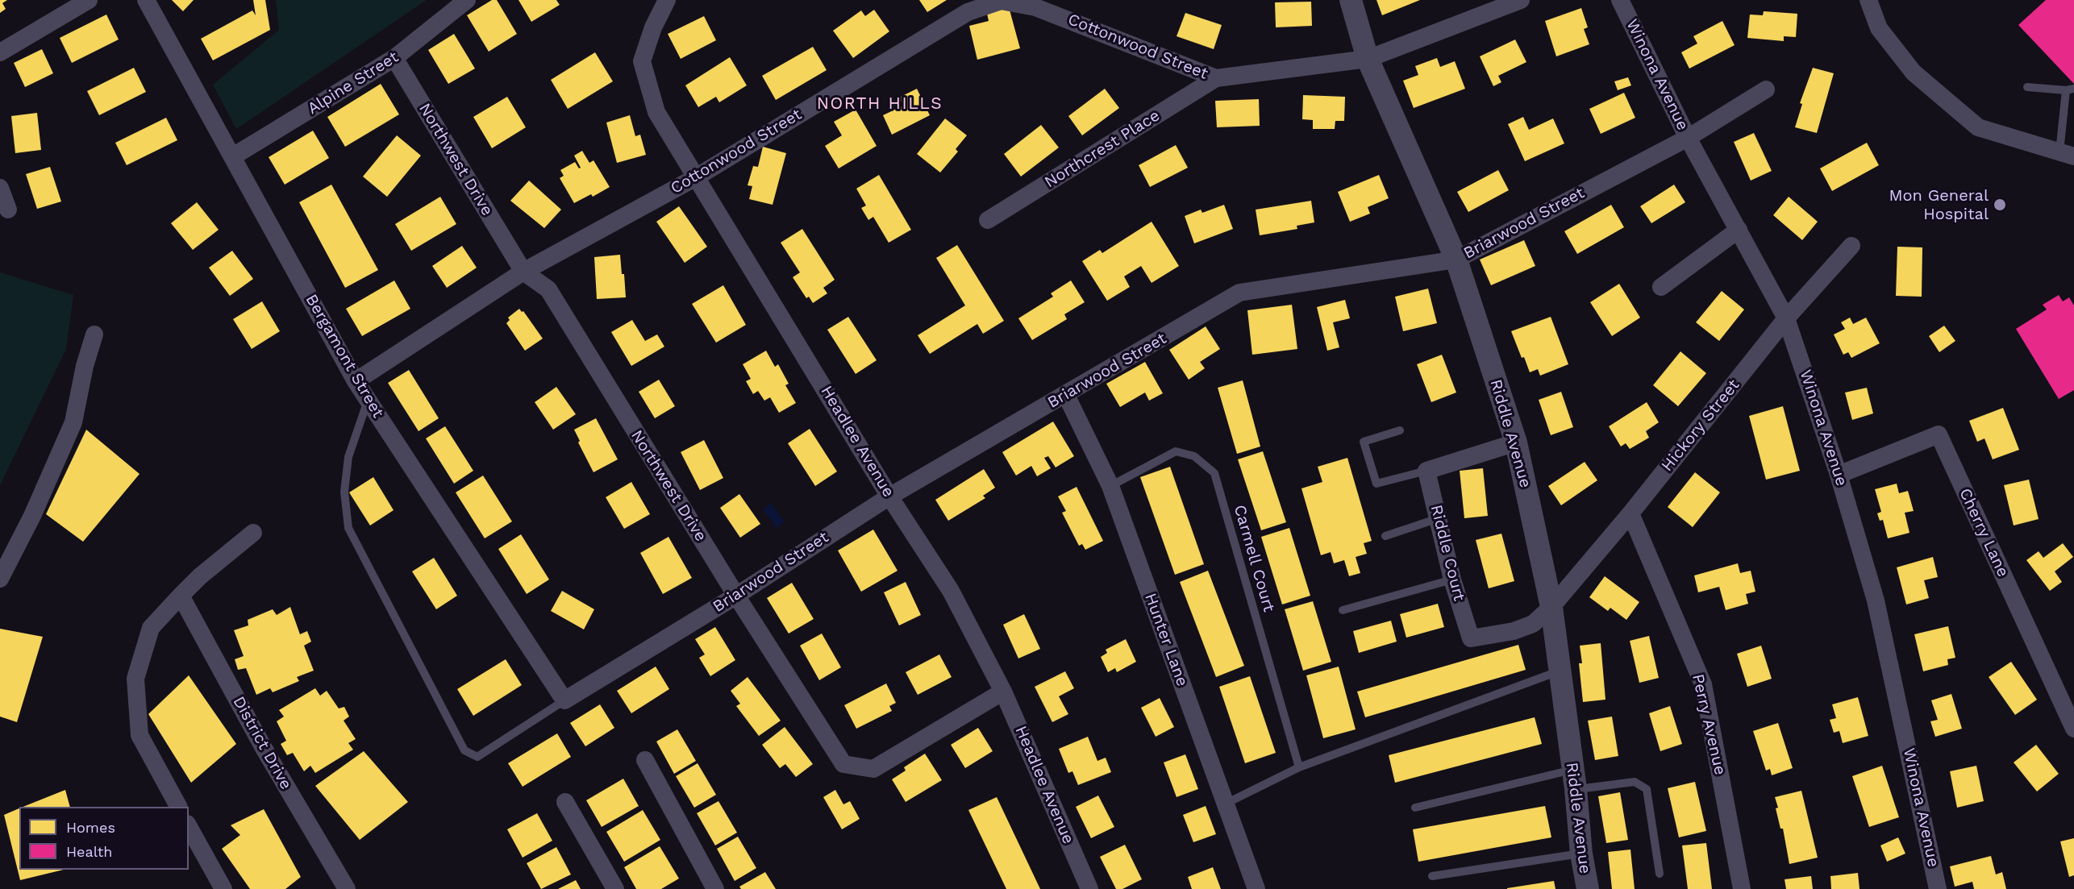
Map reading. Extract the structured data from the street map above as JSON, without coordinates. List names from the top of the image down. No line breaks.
{"streets":{"street":["Cottonwood Street","Winona Avenue","Alpine Street","Northcrest Place","Northwest Drive","Briarwood Street","Bergamont Street","Hickory Street","Riddle Avenue","Headlee Avenue","Cherry Lane","Riddle Court","Hunter Lane","Perry Avenue","District Drive"],"lane":["Carmell Court"]},"crossings":[["Cottonwood Street","Northcrest Place"],["Cottonwood Street","Northwest Drive"],["Cottonwood Street","Bergamont Street"],["Cottonwood Street","Riddle Avenue"],["Cottonwood Street","Headlee Avenue"],["Winona Avenue","Briarwood Street"],["Winona Avenue","Hickory Street"],["Winona Avenue","Cherry Lane"],["Alpine Street","Northwest Drive"],["Alpine Street","Bergamont Street"],["Northwest Drive","Briarwood Street"],["Northwest Drive","Headlee Avenue"],["Briarwood Street","Bergamont Street"],["Briarwood Street","Riddle Avenue"],["Briarwood Street","Headlee Avenue"],["Briarwood Street","Hunter Lane"],["Hickory Street","Riddle Avenue"],["Hickory Street","Riddle Court"],["Hickory Street","Perry Avenue"],["Riddle Avenue","Riddle Court"],["Carmell Court","Hunter Lane"]],"districts":["NORTH HILLS"],"places":["Mon General Hospital"],"legend":["Homes","Health"]}
